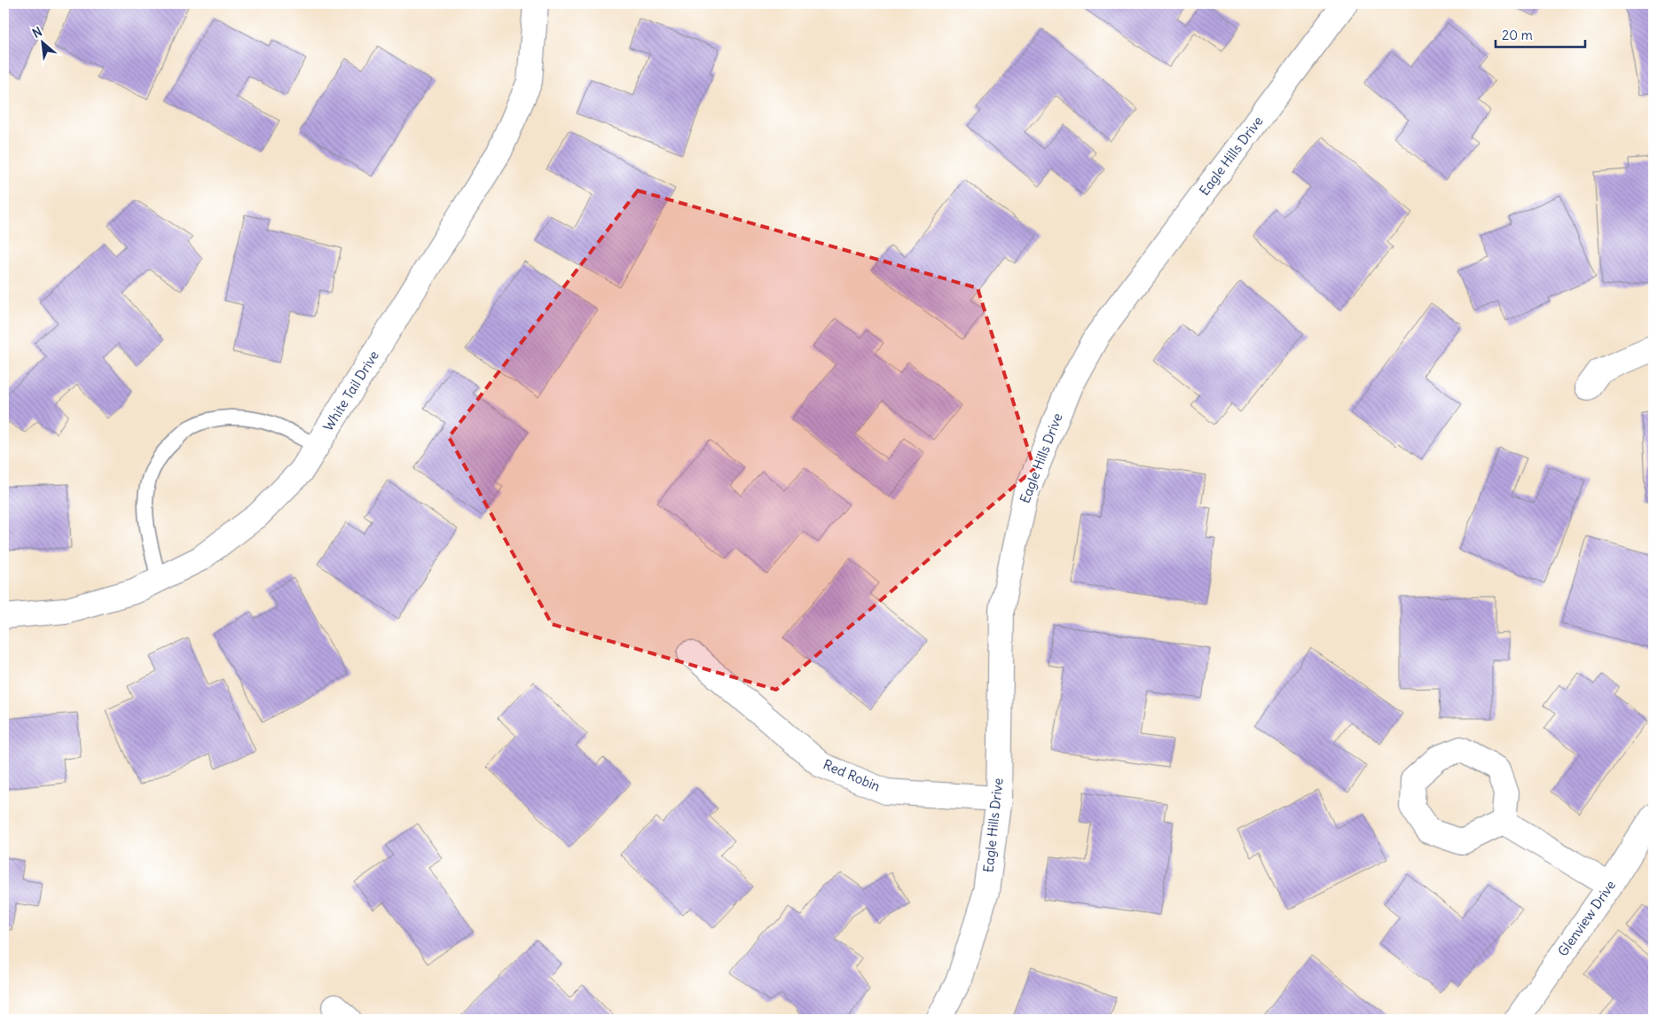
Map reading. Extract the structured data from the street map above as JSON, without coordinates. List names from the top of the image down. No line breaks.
{"streets":{"street":["Eagle Hills Drive","White Tail Drive","Red Robin","Glenview Drive"]},"crossings":[["Eagle Hills Drive","Red Robin"]],"scale_bar":"20 m","north":"top left"}
